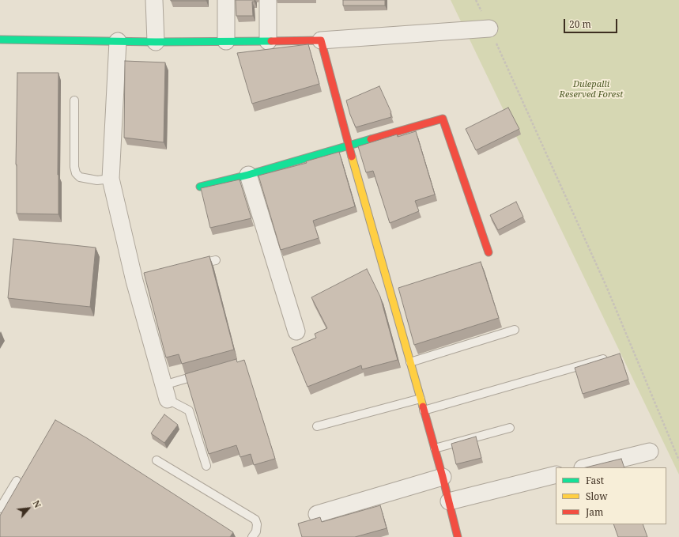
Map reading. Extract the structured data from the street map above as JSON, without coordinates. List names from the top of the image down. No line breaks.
{"parks":["Dulepalli Reserved Forest"],"legend":["Fast","Slow","Jam"],"scale_bar":"20 m","north":"top right"}
